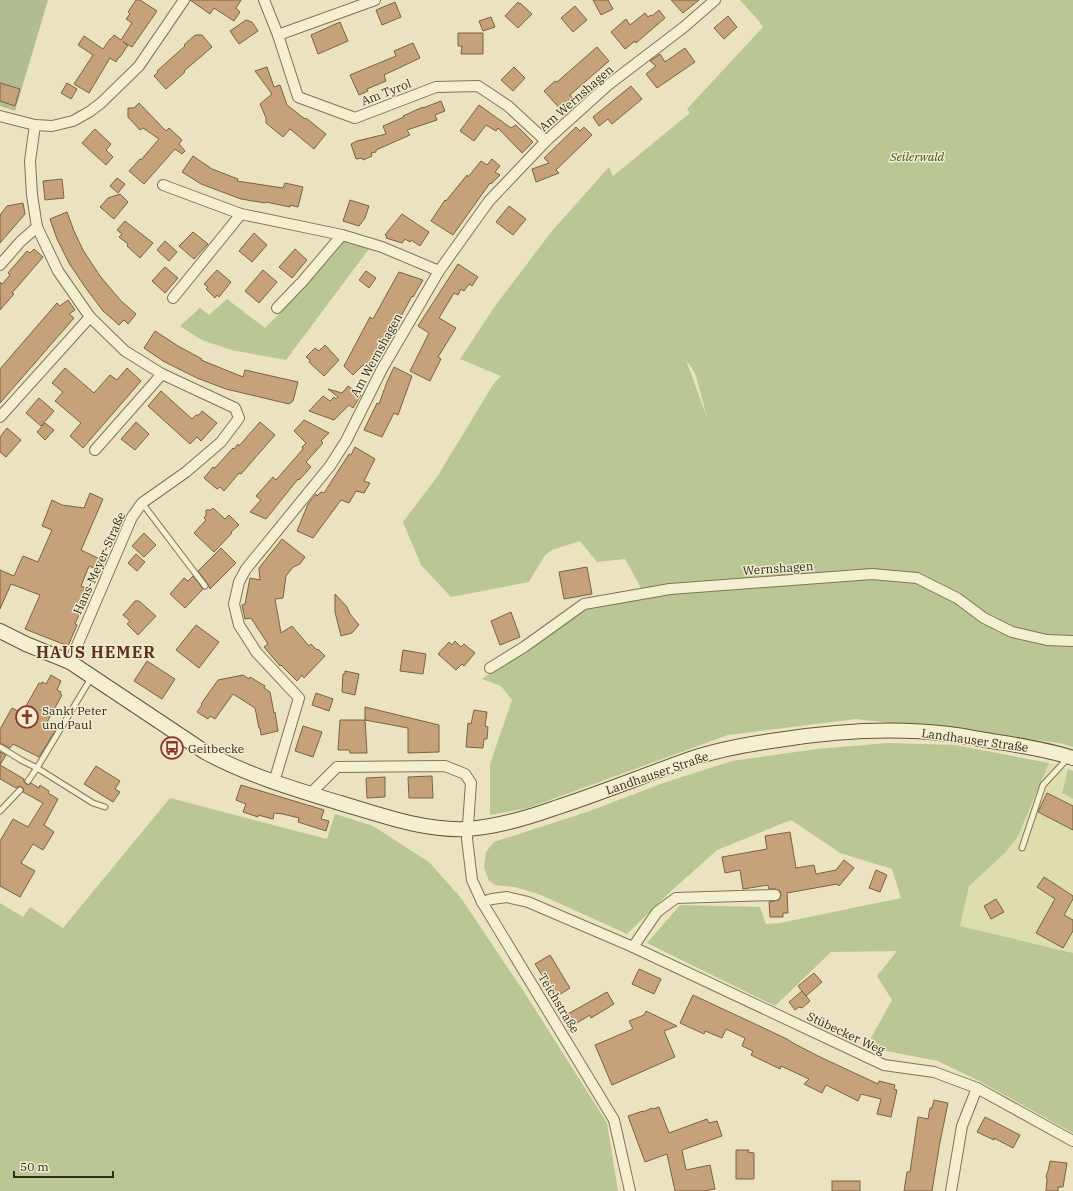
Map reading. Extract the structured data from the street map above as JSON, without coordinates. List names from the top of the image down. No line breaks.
{"streets":{"street":["Am Tyrol","Am Wernshagen","Hans-Meyer-Straße","Wernshagen","Landhauser Straße","Teichstraße","Stübecker Weg"]},"crossings":[["Am Tyrol","Am Wernshagen"],["Landhauser Straße","Teichstraße"],["Teichstraße","Stübecker Weg"]],"districts":["HAUS HEMER"],"parks":["Seilerwald"],"places":{"church":["Sankt Peter und Paul"],"bus stop":["Geitbecke"]},"scale_bar":"50 m"}
